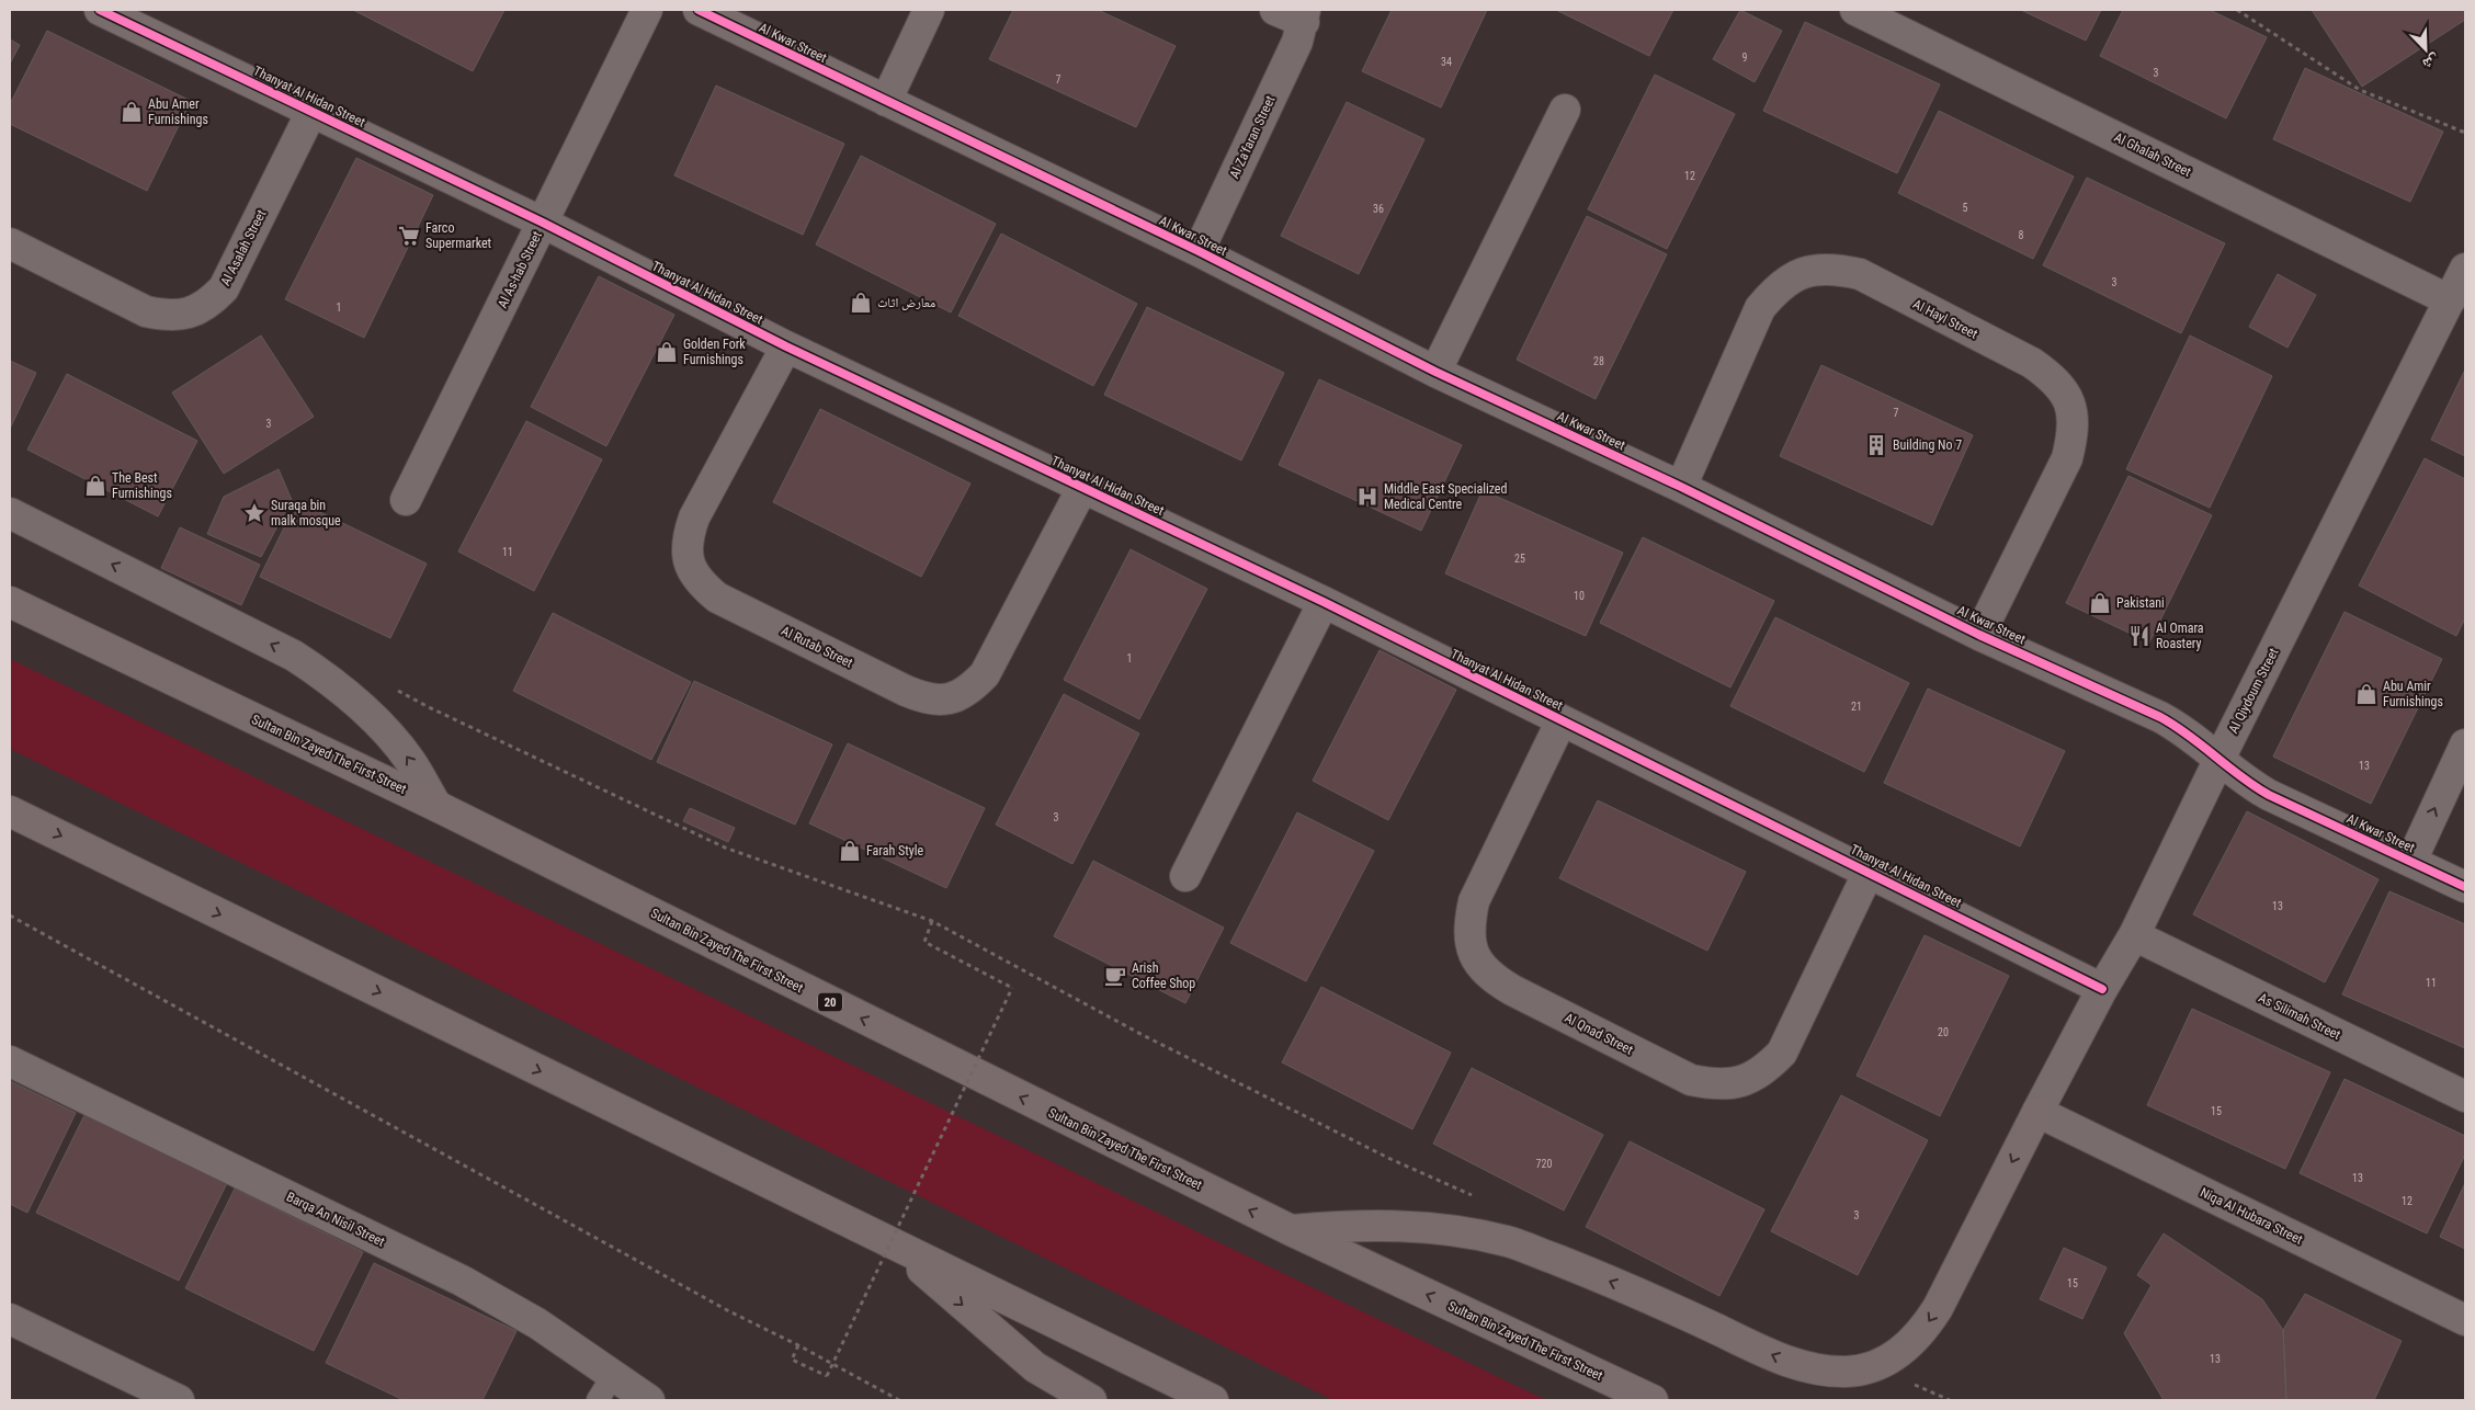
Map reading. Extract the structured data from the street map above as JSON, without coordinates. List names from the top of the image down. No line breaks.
{"streets":{"main road":["Sultan Bin Zayed The First Street","20"],"street":["Al Kwar Street","Thanyat Al Hidan Street","Al Za'faran Street","Al Ghalah Street","Al Asalah Street","Al As-hab Street","Al Hayl Street","Al Rutab Street","Al Qiydoum Street","As Silimah Street","Al Qnad Street","Niqa Al Hubara Street","Barqa An Nisil Street"]},"crossings":[["Al Kwar Street","Al Za'faran Street"],["Al Kwar Street","Al Hayl Street"],["Al Kwar Street","Al Qiydoum Street"],["Thanyat Al Hidan Street","Al Asalah Street"],["Thanyat Al Hidan Street","Al As-hab Street"],["Thanyat Al Hidan Street","Al Rutab Street"],["Thanyat Al Hidan Street","Al Qiydoum Street"],["Thanyat Al Hidan Street","Al Qnad Street"],["Al Ghalah Street","Al Qiydoum Street"],["Al Qiydoum Street","As Silimah Street"],["Al Qiydoum Street","Niqa Al Hubara Street"]],"places":{"shop":["Abu Amer Furnishings","معارض اثاث","Golden Fork Furnishings","The Best Furnishings","Pakistani","Abu Amir Furnishings","Farah Style"],"supermarket":["Farco Supermarket"],"building":["Building No 7"],"hospital":["Middle East Specialized Medical Centre"],"place":["Suraqa bin malk mosque"],"restaurant":["Al Omara Roastery"],"cafe":["Arish Coffee Shop"]},"house_numbers":["9","34","3","7","12","5","36","8","3","1","28","7","3","11","25","10","1","21","13","3","13","11","20","15","720","13","12","3","15","13"],"north":"bottom right"}
